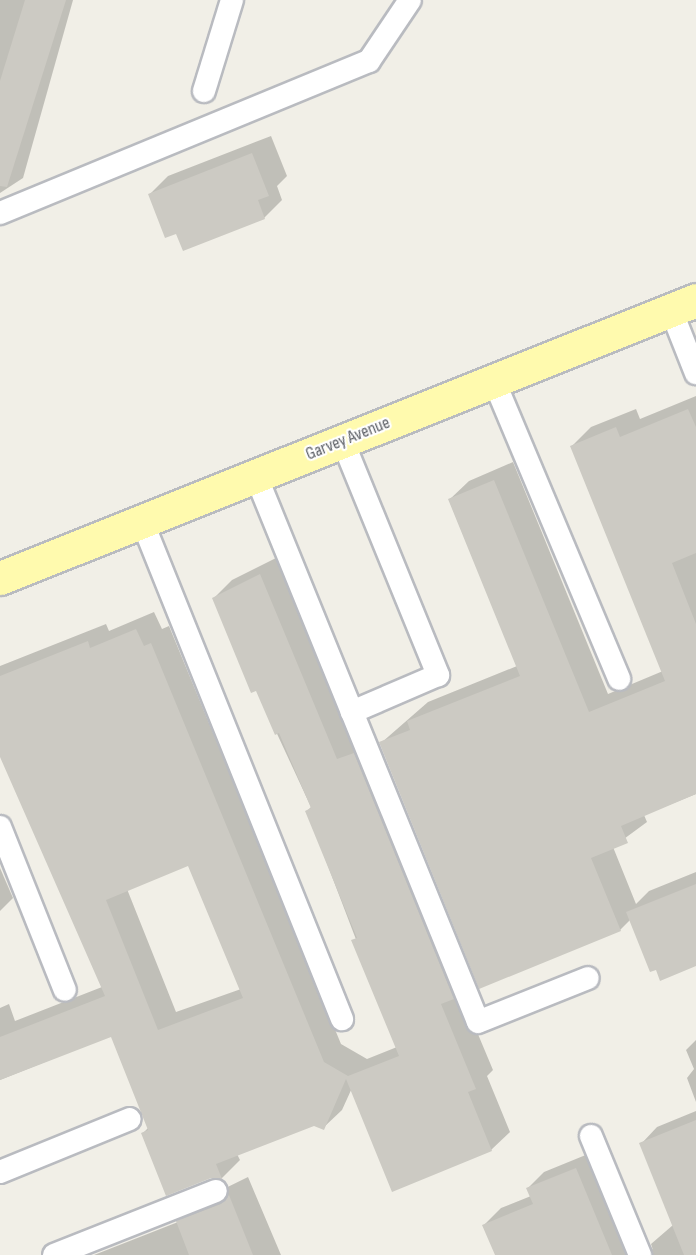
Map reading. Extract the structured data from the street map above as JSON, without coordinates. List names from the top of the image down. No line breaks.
{"streets":{"main road":["Garvey Avenue"]}}
